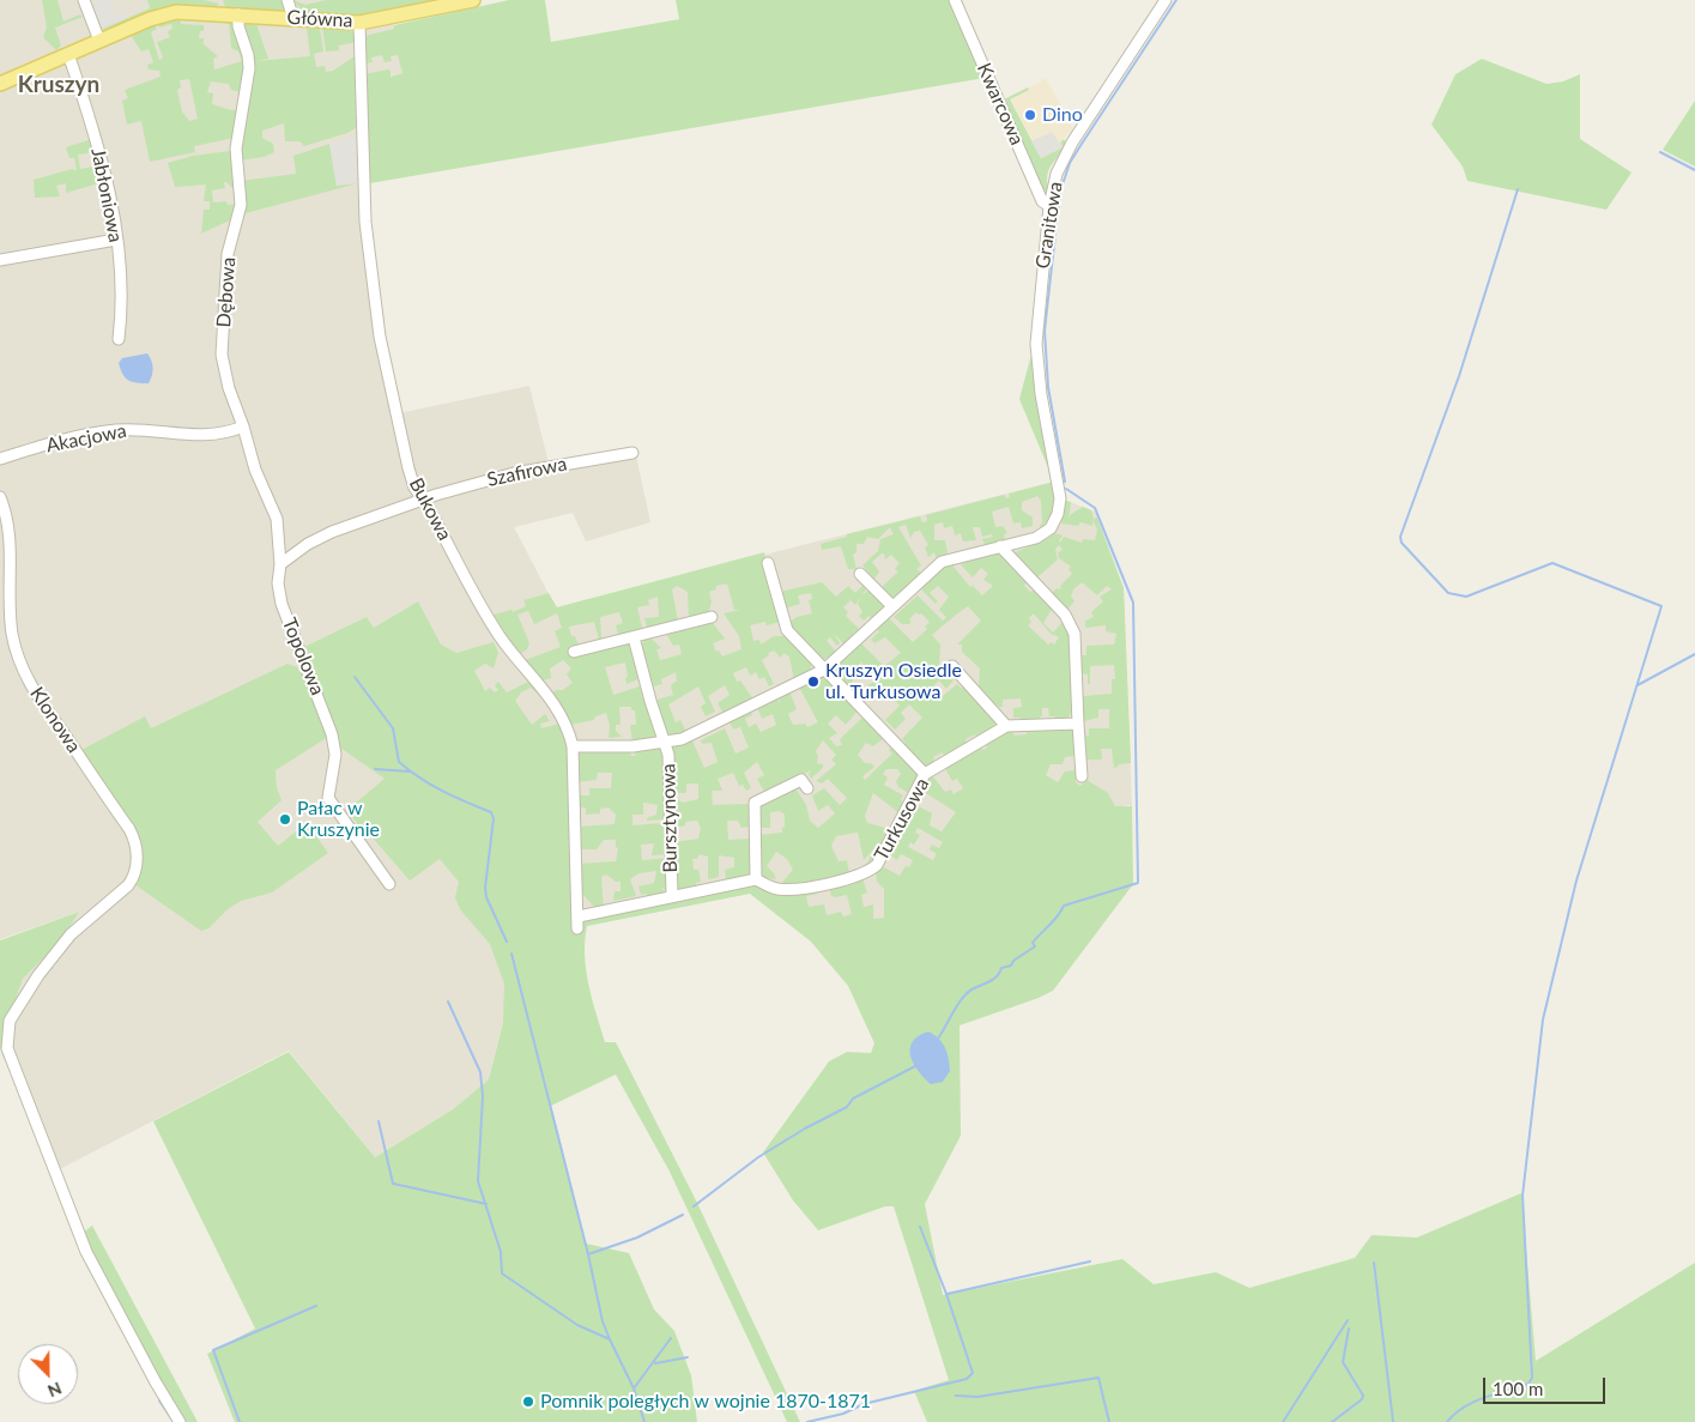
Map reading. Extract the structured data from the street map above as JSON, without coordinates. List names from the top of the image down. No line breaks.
{"streets":{"main road":["Główna"],"street":["Kwarcowa","Jabłoniowa","Granitowa","Dębowa","Akacjowa","Szafirowa","Bukowa","Topolowa","Klonowa","Bursztynowa","Turkusowa"]},"crossings":[["Główna","Jabłoniowa"],["Główna","Dębowa"],["Główna","Bukowa"],["Kwarcowa","Granitowa"],["Dębowa","Akacjowa"],["Dębowa","Topolowa"],["Szafirowa","Bukowa"]],"districts":["Kruszyn"],"places":["Dino","Kruszyn Osiedle ul. Turkusowa","Pałac w Kruszynie","Pomnik poległych w wojnie 1870-1871"],"scale_bar":"100 m","north":"bottom right"}
